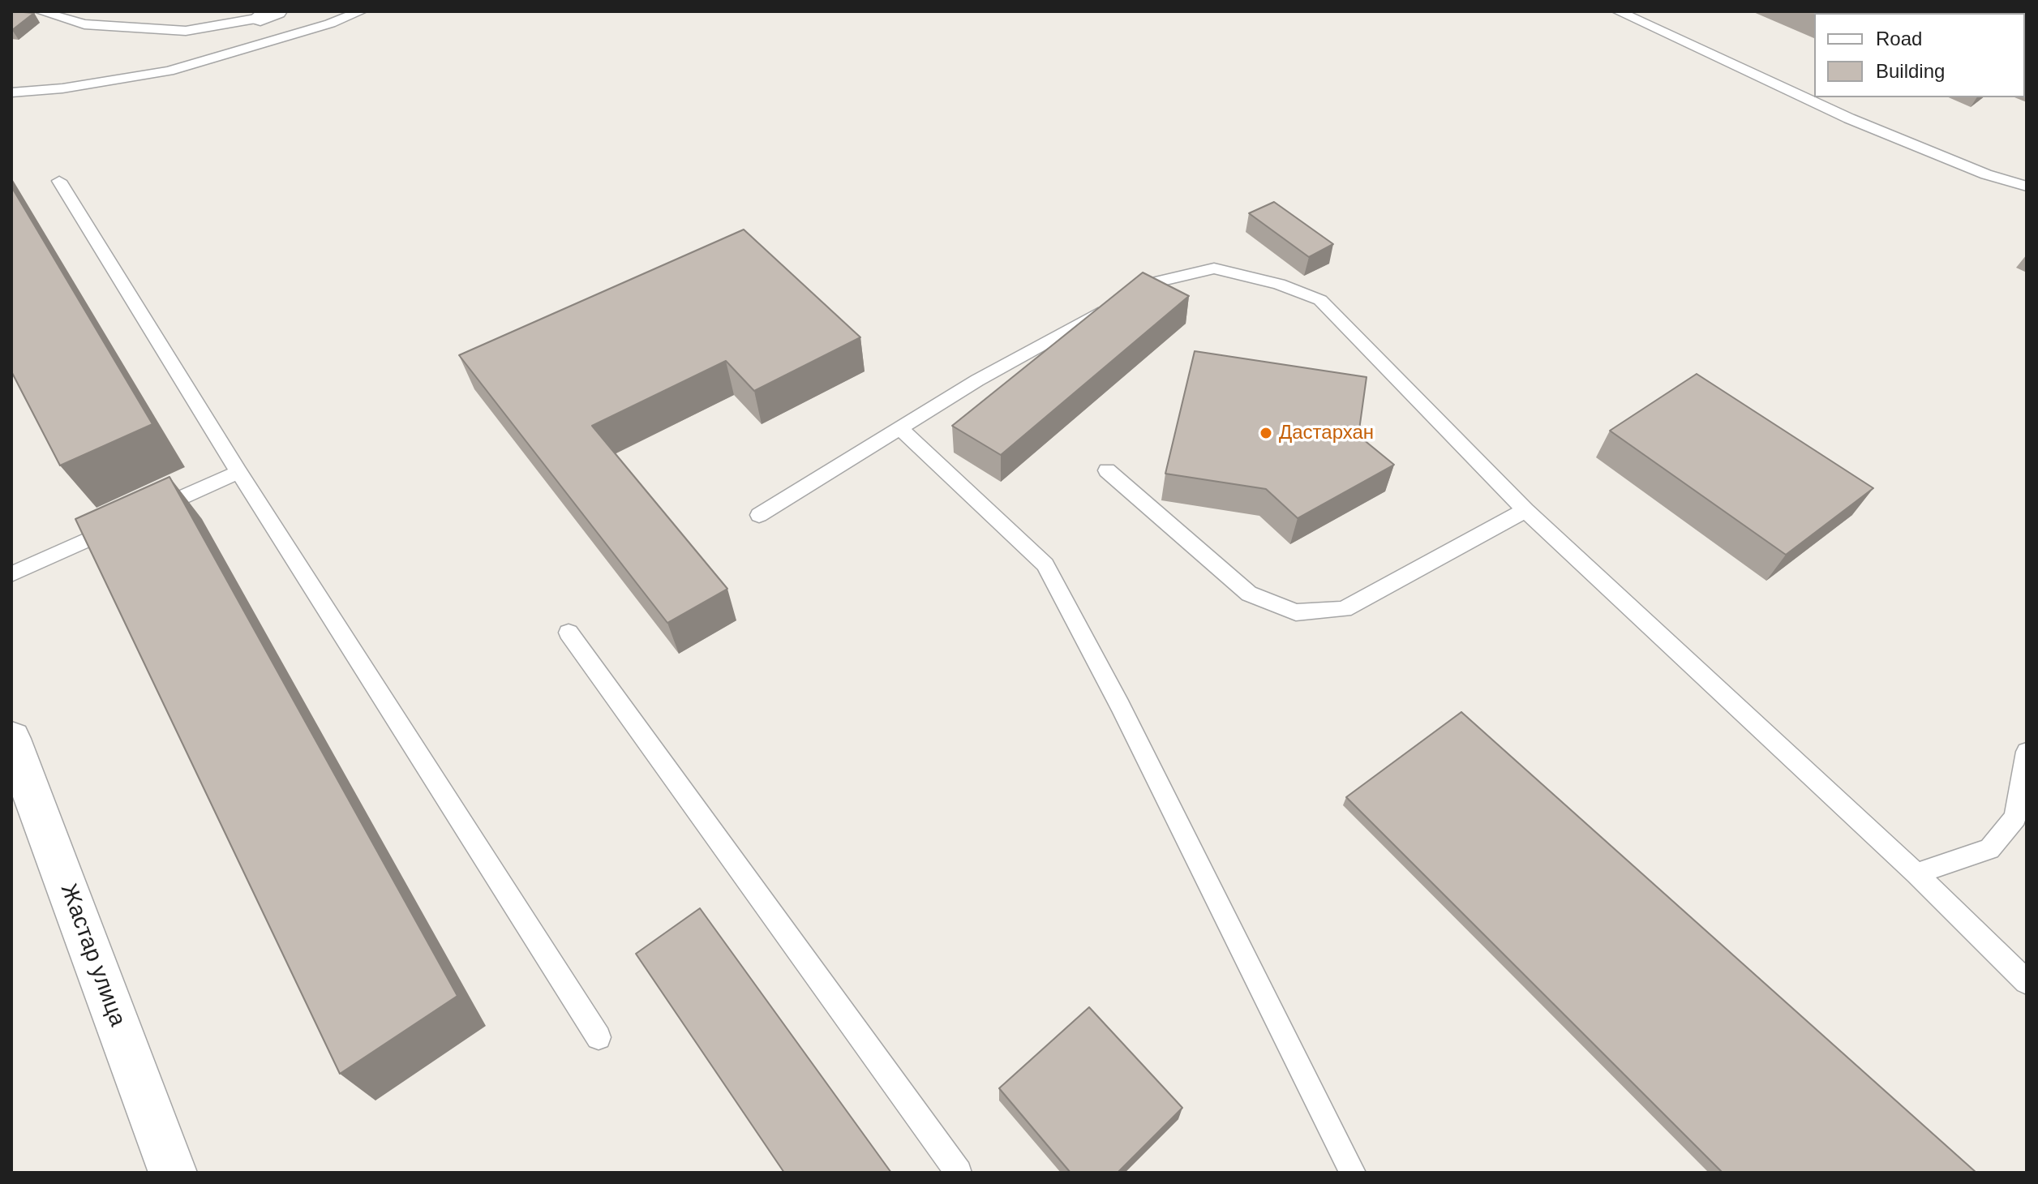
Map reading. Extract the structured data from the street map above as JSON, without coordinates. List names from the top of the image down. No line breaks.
{"streets":{"street":["Жастар улица"]},"places":["Дастархан"],"legend":["Road","Building"]}
